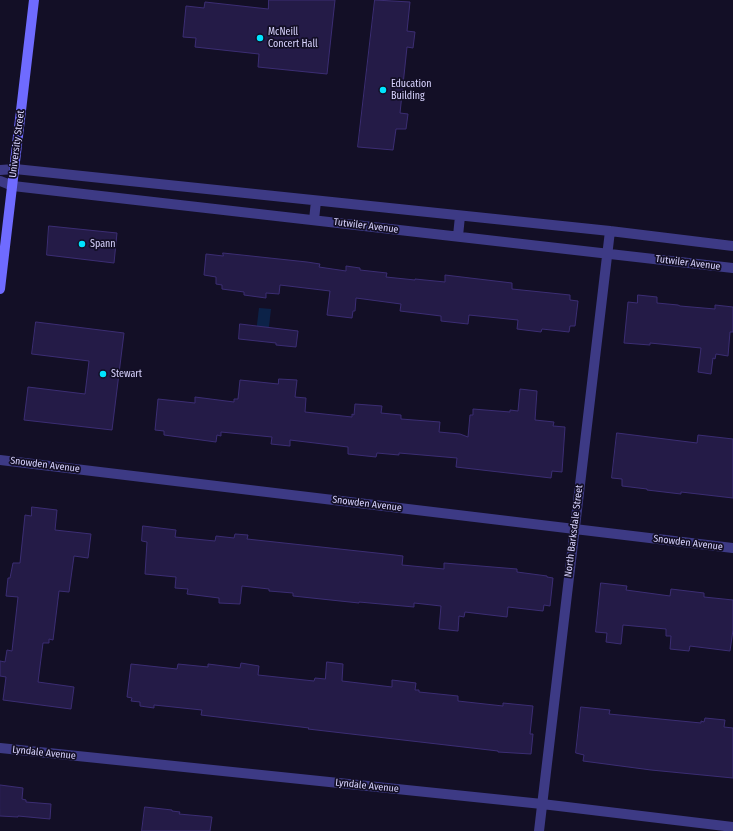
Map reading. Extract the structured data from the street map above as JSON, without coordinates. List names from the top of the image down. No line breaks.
{"streets":{"main road":["University Street"],"street":["Tutwiler Avenue","Snowden Avenue","North Barksdale Street","Lyndale Avenue"]},"crossings":[["University Street","Tutwiler Avenue"],["Tutwiler Avenue","North Barksdale Street"],["Snowden Avenue","North Barksdale Street"],["North Barksdale Street","Lyndale Avenue"]],"places":["McNeill Concert Hall","Education Building","Spann","Stewart"]}
